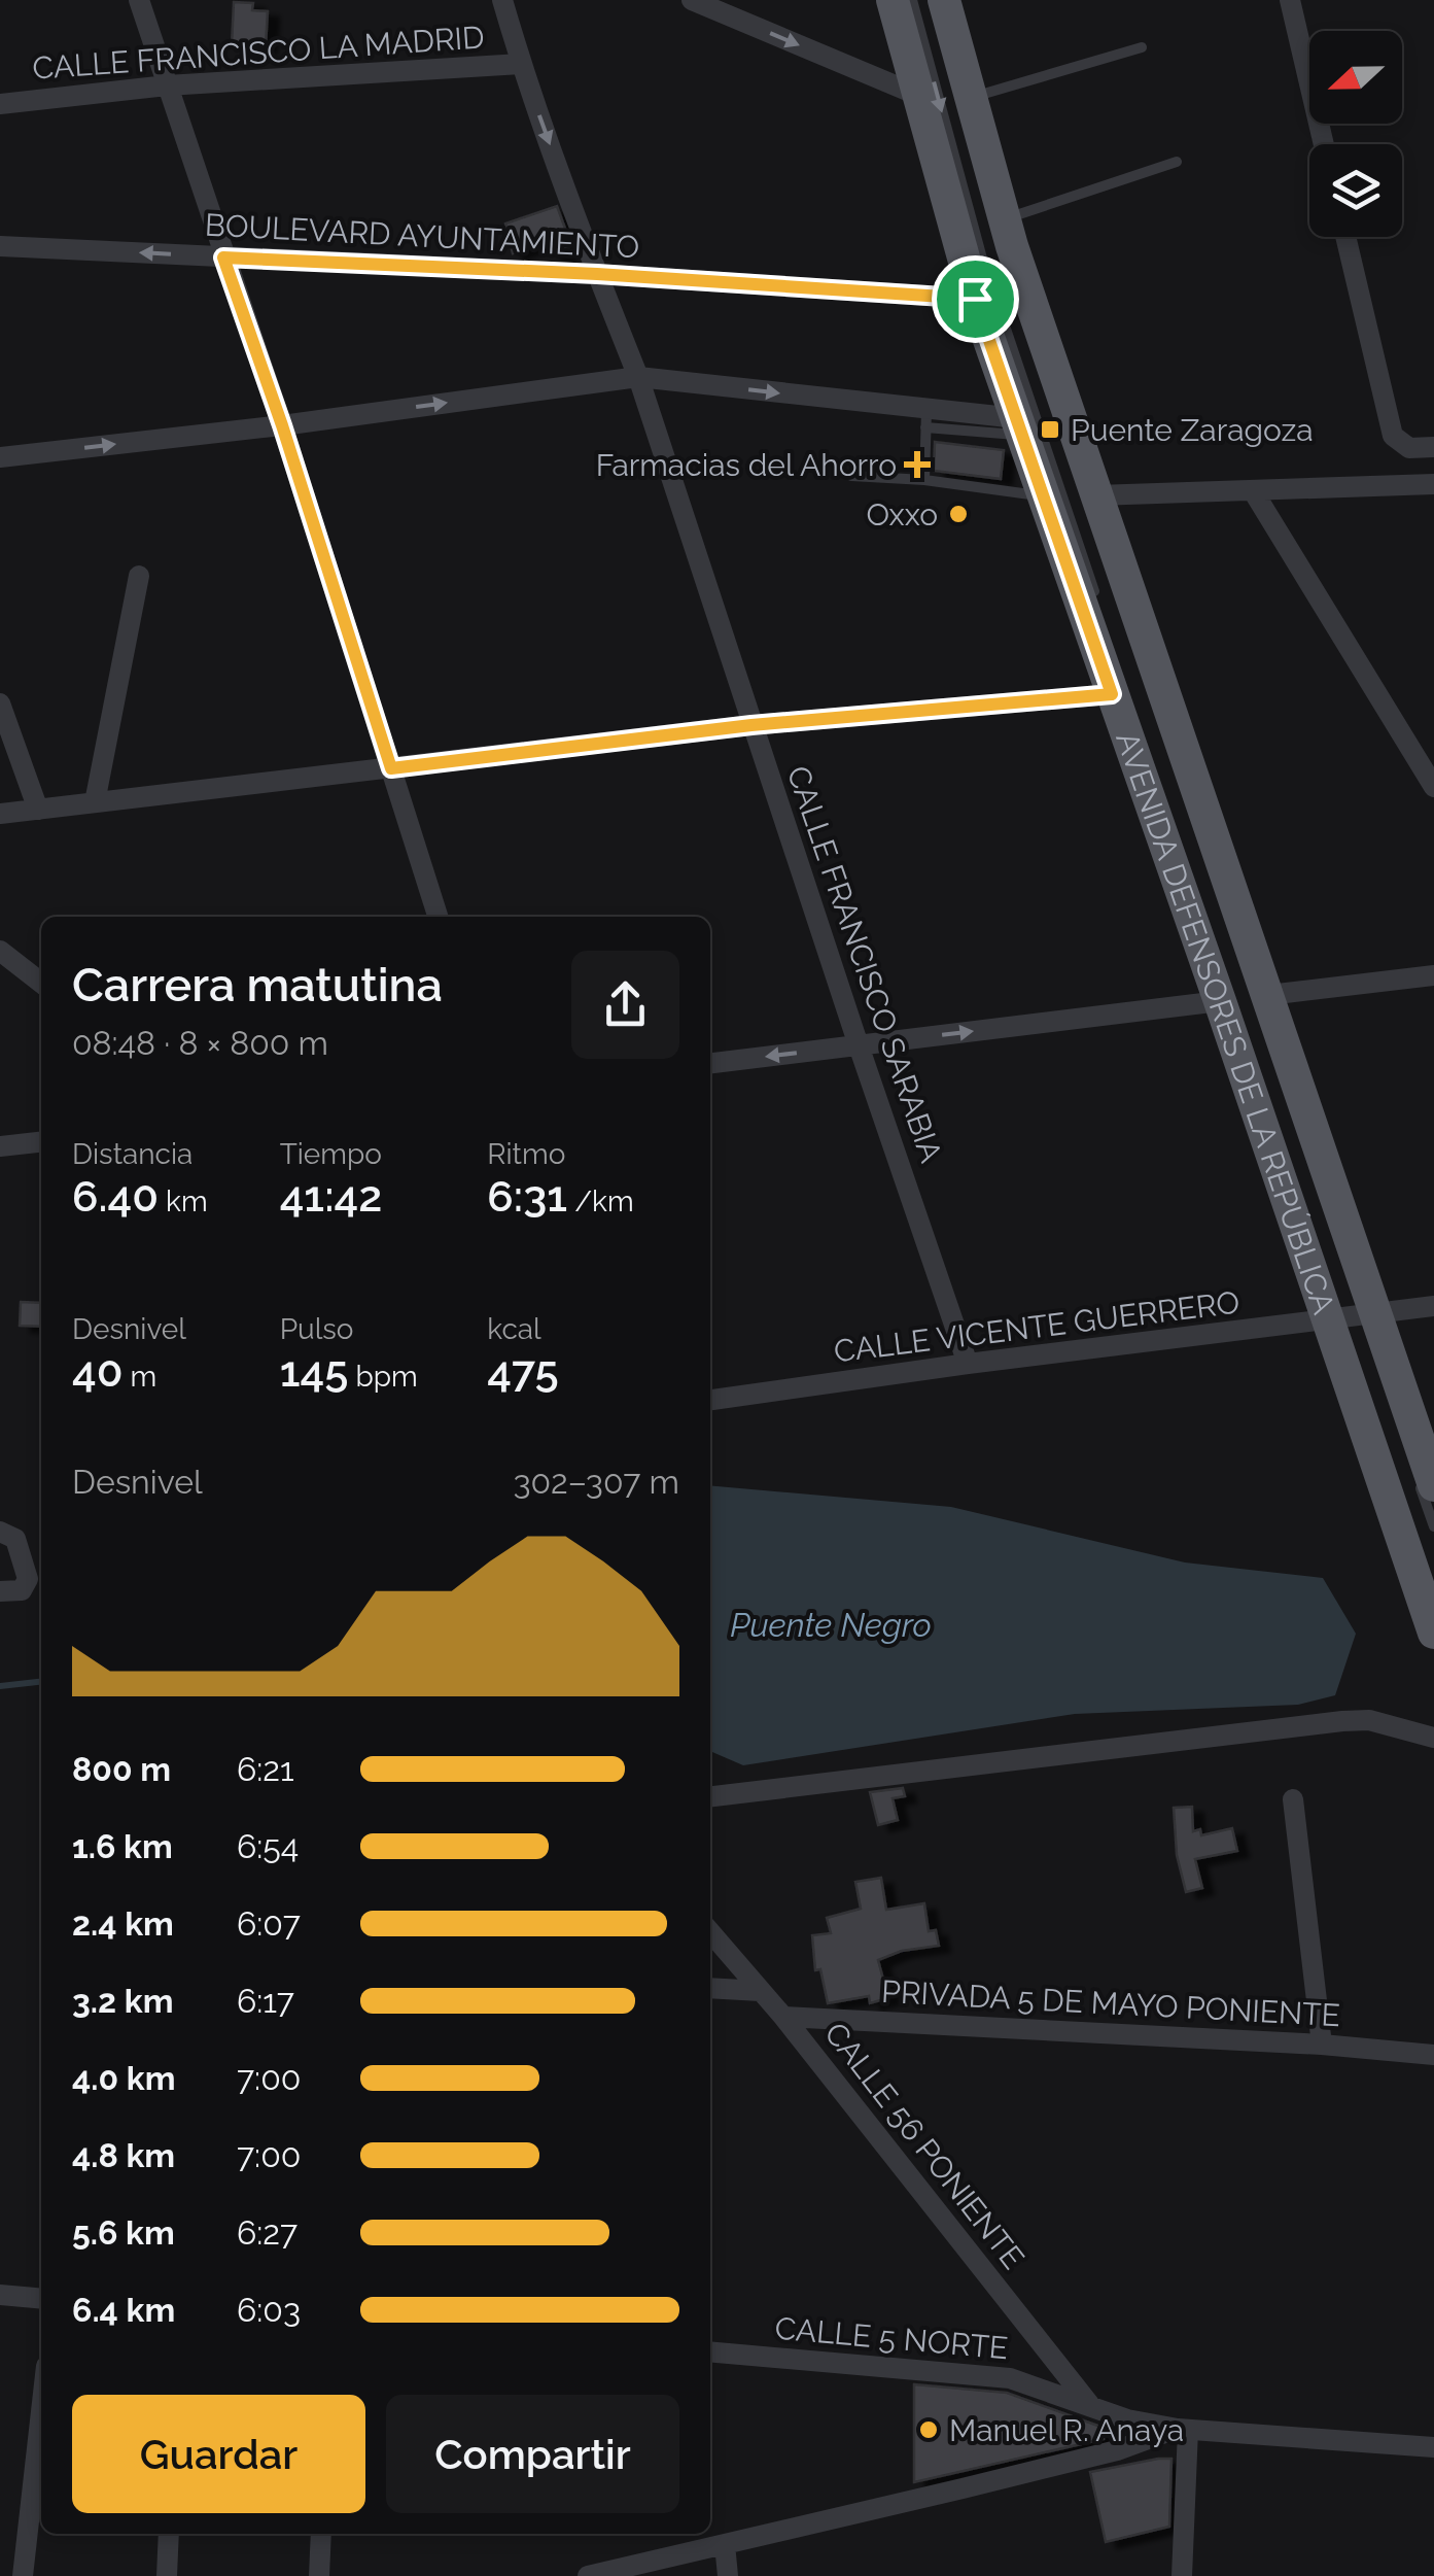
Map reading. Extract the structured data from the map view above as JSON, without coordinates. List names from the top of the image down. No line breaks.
{"streets":{"main road":["AVENIDA DEFENSORES DE LA REPÚBLICA"],"street":["CALLE FRANCISCO LA MADRID","BOULEVARD AYUNTAMIENTO","CALLE FRANCISCO SARABIA","CALLE VICENTE GUERRERO","PRIVADA 5 DE MAYO PONIENTE","CALLE 56 PONIENTE","CALLE 5 NORTE"]},"crossings":[["CALLE FRANCISCO LA MADRID","CALLE FRANCISCO SARABIA"],["BOULEVARD AYUNTAMIENTO","CALLE FRANCISCO SARABIA"],["BOULEVARD AYUNTAMIENTO","AVENIDA DEFENSORES DE LA REPÚBLICA"],["CALLE FRANCISCO SARABIA","CALLE VICENTE GUERRERO"],["AVENIDA DEFENSORES DE LA REPÚBLICA","CALLE VICENTE GUERRERO"],["PRIVADA 5 DE MAYO PONIENTE","CALLE 56 PONIENTE"],["CALLE 56 PONIENTE","CALLE 5 NORTE"]],"water":["Puente Negro"],"places":{"transit":["Puente Zaragoza"],"health":["Farmacias del Ahorro"],"other":["Oxxo","Manuel R. Anaya"]},"north":"left","page":{"heading":["Carrera matutina","08:48 · 8 × 800 m"],"stats":[["Distancia","6.40 km"],["Tiempo","41:42"],["Ritmo","6:31 /km"],["Desnivel","40 m"],["Pulso","145 bpm"],["kcal","475"]],"chart":["Desnivel","302–307 m"],"list":[{"name":"800 m","note":"6:21"},{"name":"1.6 km","note":"6:54"},{"name":"2.4 km","note":"6:07"},{"name":"3.2 km","note":"6:17"},{"name":"4.0 km","note":"7:00"},{"name":"4.8 km","note":"7:00"},{"name":"5.6 km","note":"6:27"},{"name":"6.4 km","note":"6:03"}],"buttons":["Guardar","Compartir"]}}
